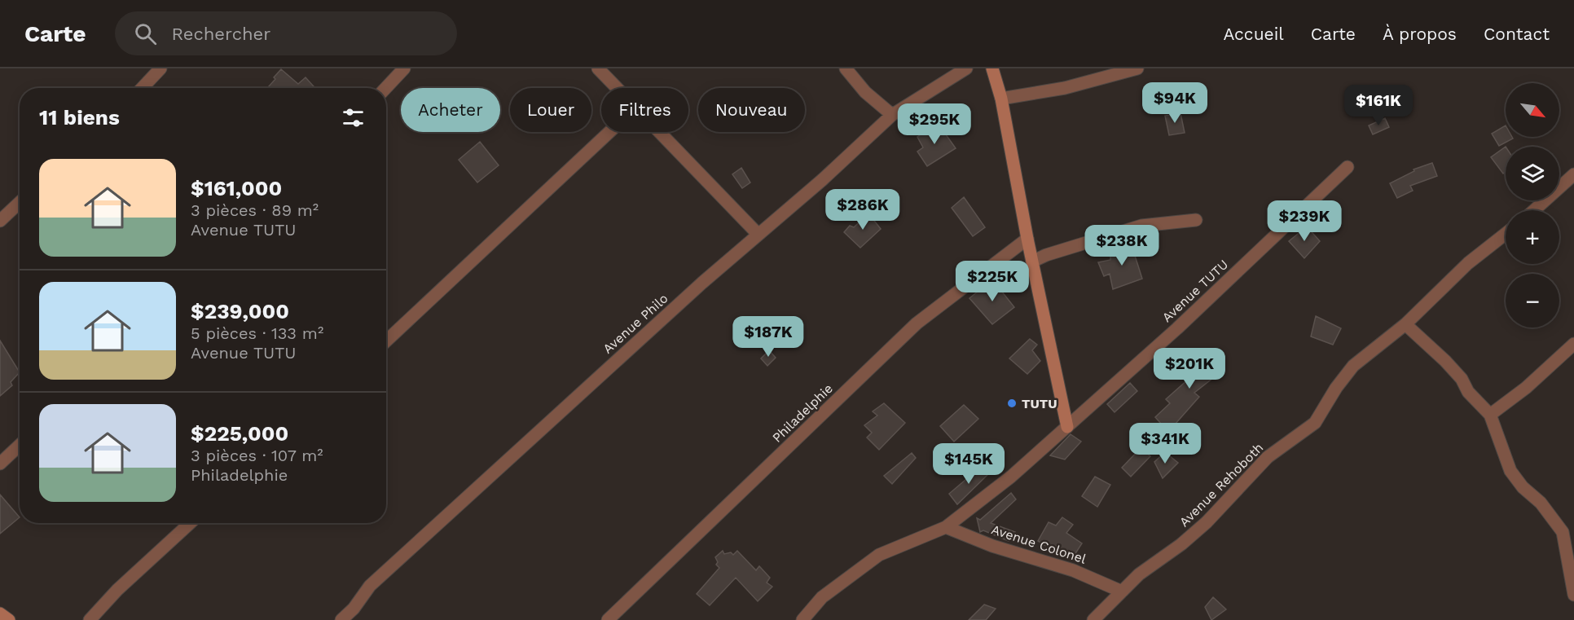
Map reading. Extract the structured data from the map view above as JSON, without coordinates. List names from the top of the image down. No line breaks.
{"streets":{"street":["Avenue TUTU","Avenue Philo","Philadelphie","Avenue Rehoboth","Avenue Colonel"]},"crossings":[["Avenue TUTU","Avenue Colonel"],["Avenue Rehoboth","Avenue Colonel"]],"places":["TUTU"],"north":"bottom right","page":{"header":"Carte","search":"Rechercher","nav":["Accueil","Carte","À propos","Contact"],"price":["$94K","$161K","$295K","$286K","$239K","$238K","$225K","$187K","$201K","$341K","$145K"],"map_buttons":["+","−"],"chip":["Acheter","Louer","Filtres","Nouveau"],"heading":"11 biens","list":[{"name":"$161,000","note":"3 pièces · 89 m² · Avenue TUTU"},{"name":"$239,000","note":"5 pièces · 133 m² · Avenue TUTU"},{"name":"$225,000","note":"3 pièces · 107 m² · Philadelphie"}]}}
